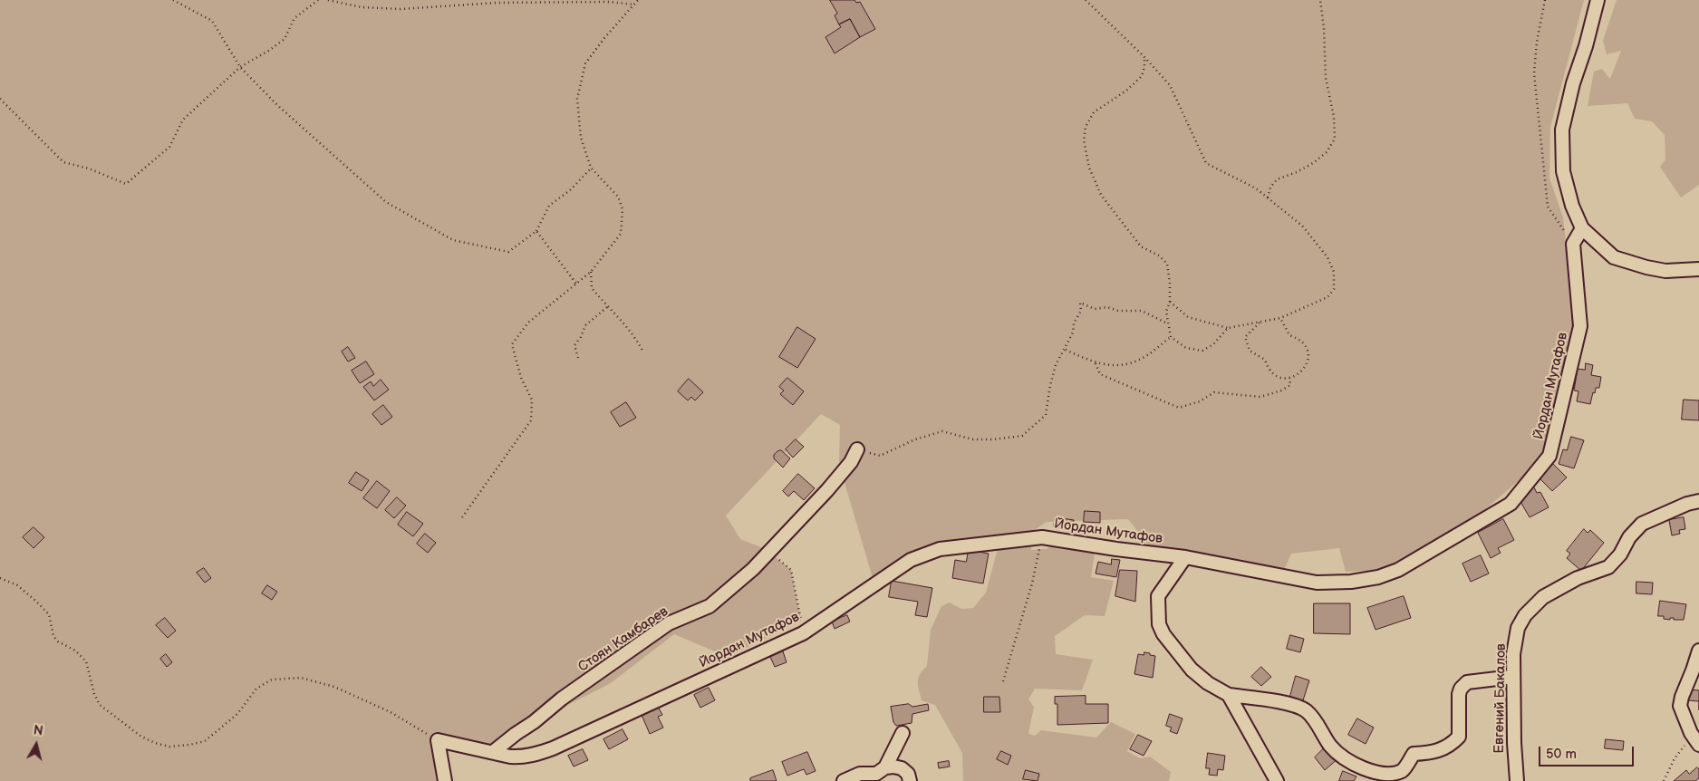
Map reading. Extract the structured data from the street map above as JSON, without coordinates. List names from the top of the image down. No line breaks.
{"streets":{"street":["Йордан Мутафов","Стоян Камбарев","Евгений Бакалов"]},"crossings":[["Йордан Мутафов","Стоян Камбарев"]],"scale_bar":"50 m","north":"top"}
